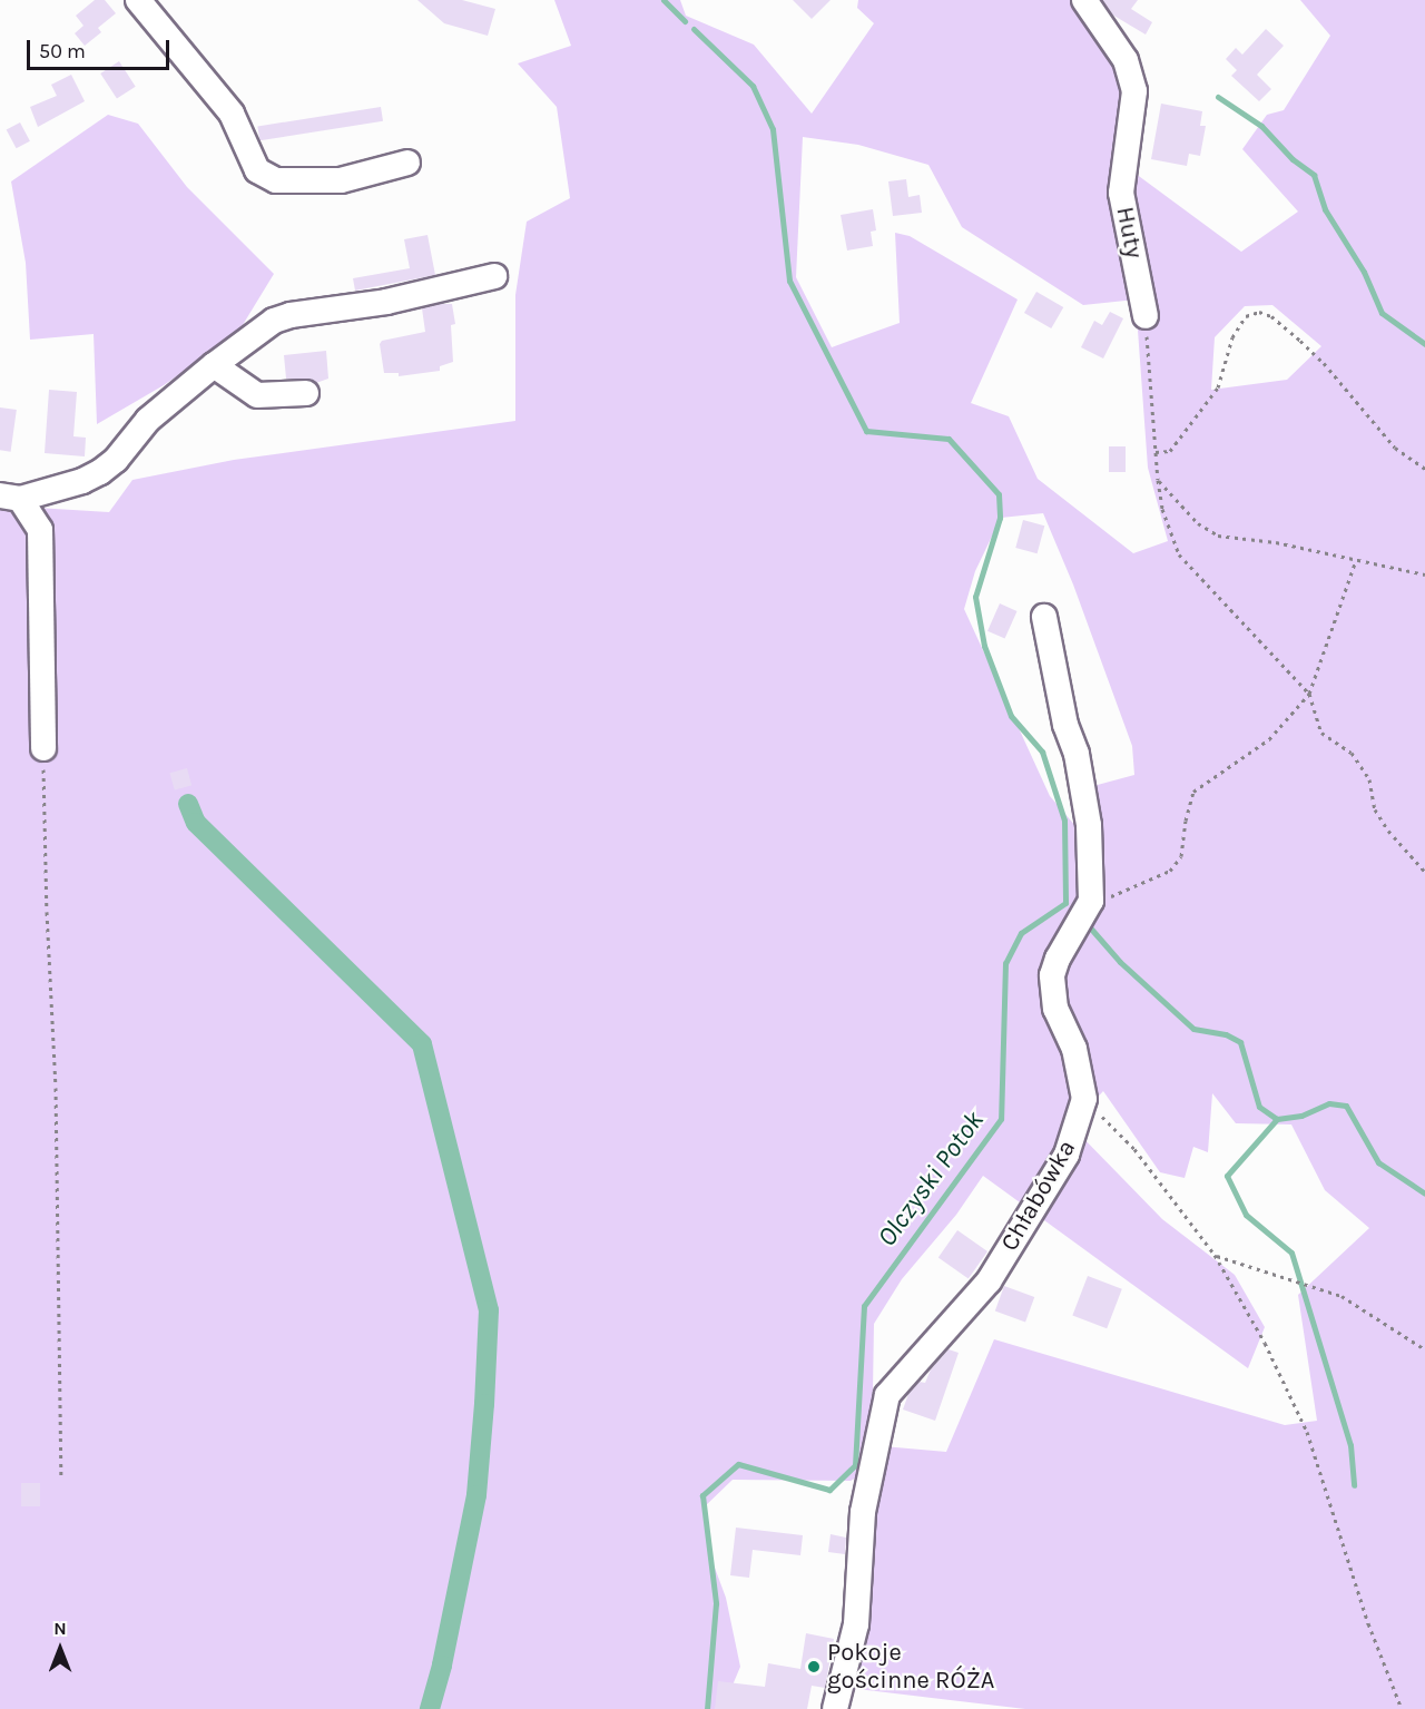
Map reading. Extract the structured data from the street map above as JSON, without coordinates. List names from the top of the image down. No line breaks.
{"streets":{"street":["Huty","Chłabówka"]},"water":["Olczyski Potok"],"places":["Pokoje gościnne RÓŻA"],"scale_bar":"50 m","north":"top"}
